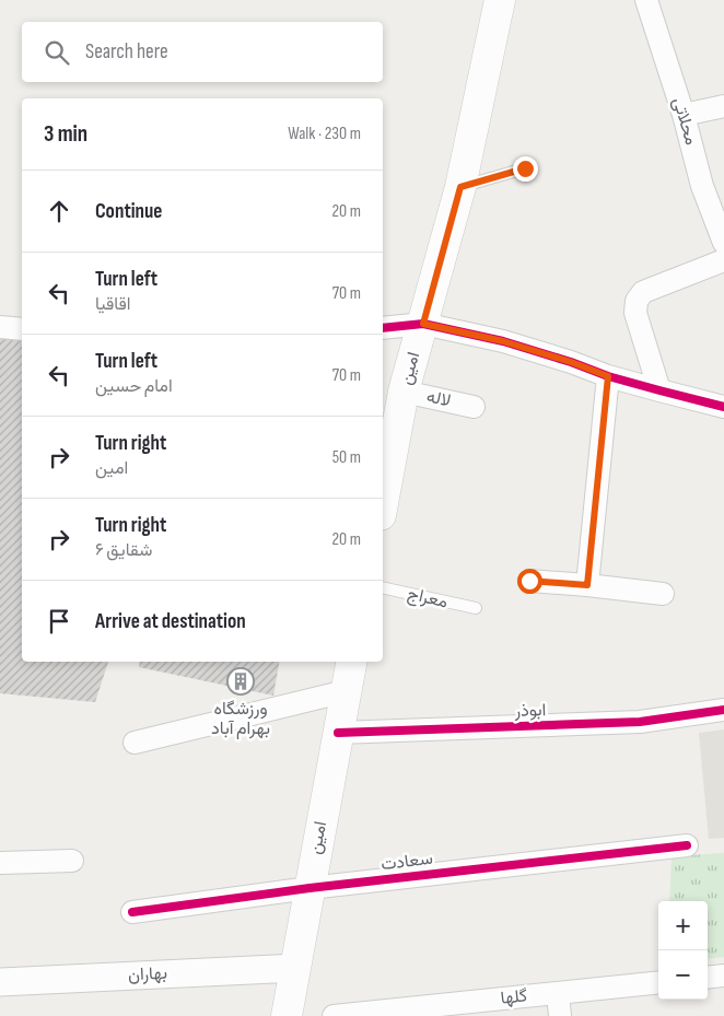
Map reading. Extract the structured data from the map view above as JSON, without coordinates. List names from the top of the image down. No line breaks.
{"streets":{"main road":["امین"],"street":["محلاتی","لاله","ابوذر","سعادت","بهاران","گلها"],"lane":["معراج"]},"crossings":[["امین","لاله"],["امین","ابوذر"],["امین","سعادت"],["امین","بهاران"]],"places":{"building":["ورزشگاه بهرام آباد"]},"page":{"search":"Search here","heading":["3 min","Walk · 230 m"],"list":[["Continue","20 m"],["Turn left","اقاقیا","70 m"],["Turn left","امام حسین","70 m"],["Turn right","امین","50 m"],["Turn right","شقایق ۶","20 m"],"Arrive at destination"],"map_buttons":["+","−"]}}
